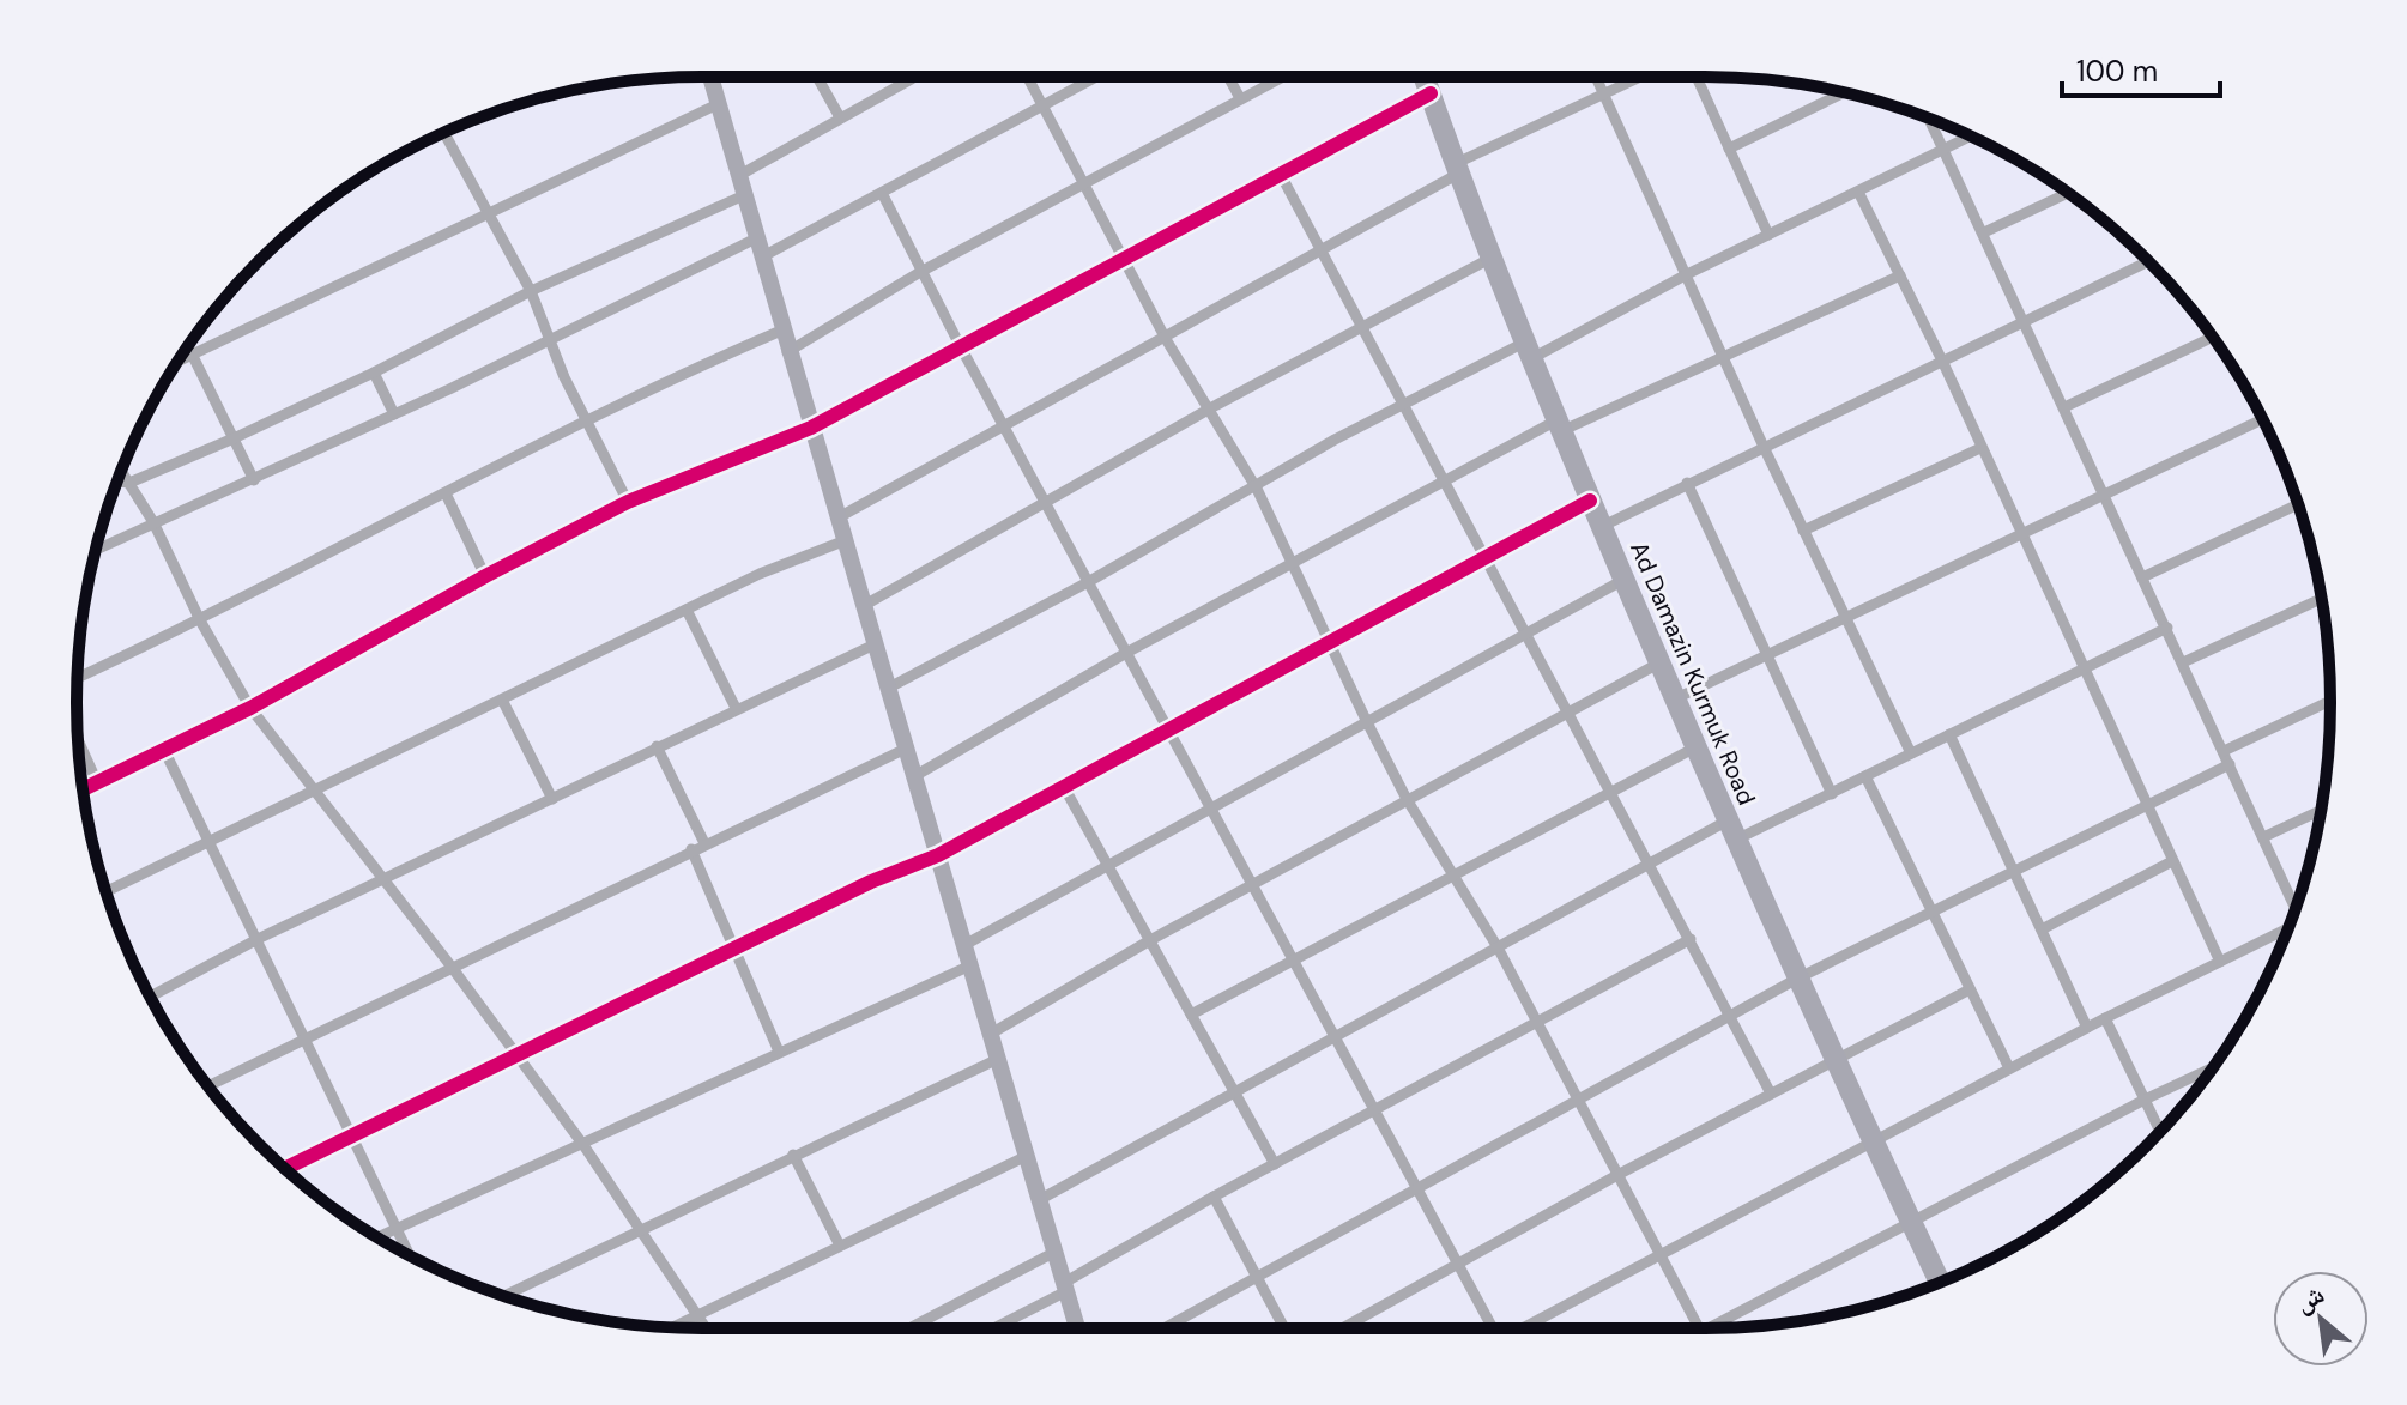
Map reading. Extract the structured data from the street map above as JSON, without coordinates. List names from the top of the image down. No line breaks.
{"streets":{"highway":["Ad Damazin Kurmuk Road"]},"scale_bar":"100 m","north":"top left"}
